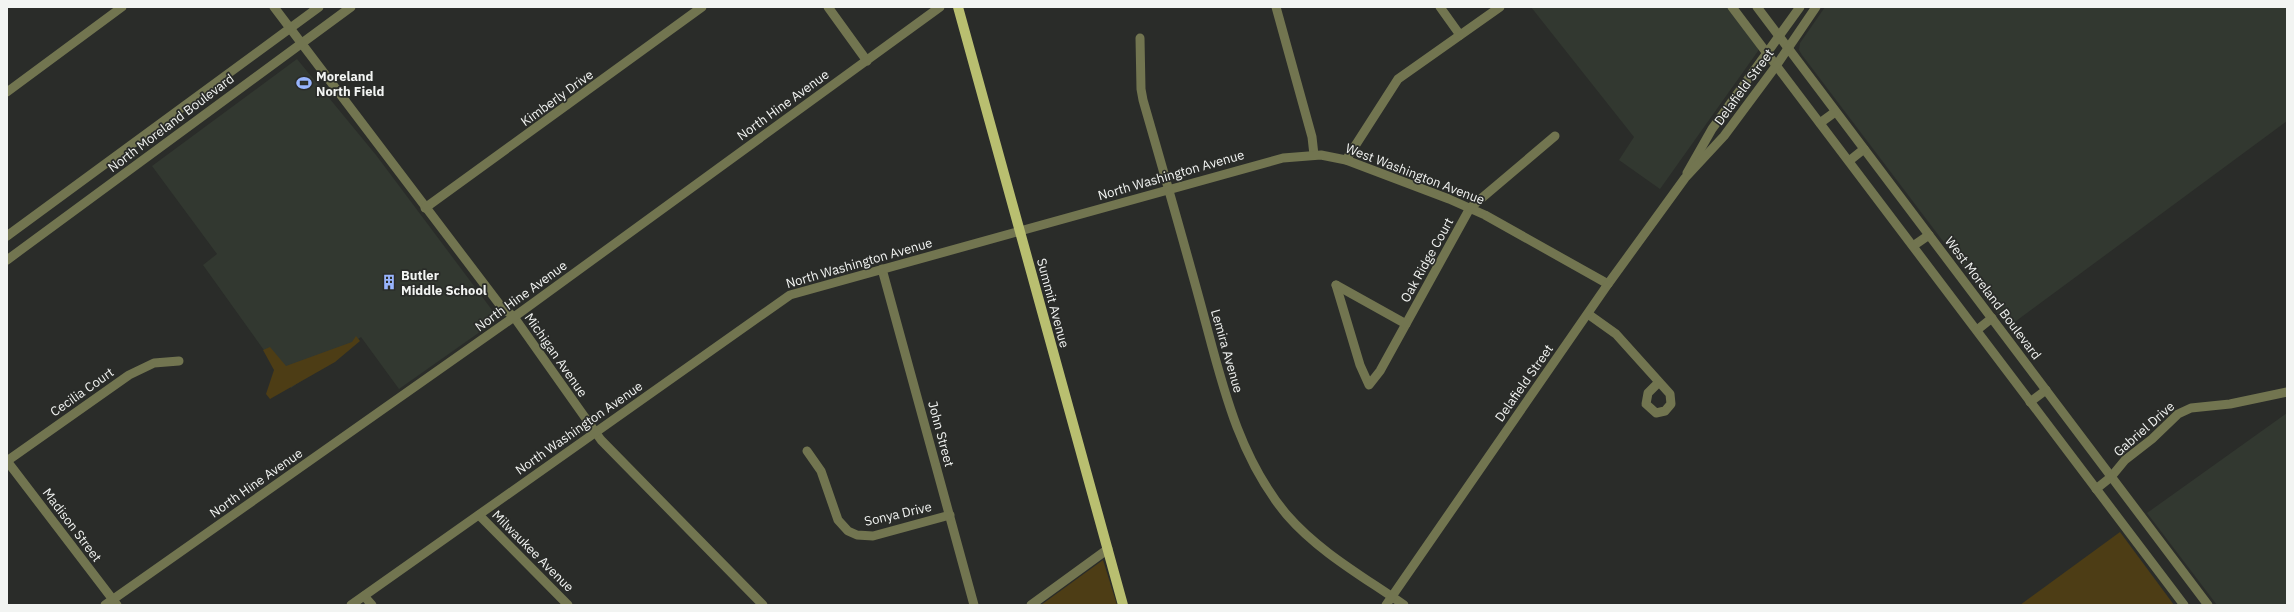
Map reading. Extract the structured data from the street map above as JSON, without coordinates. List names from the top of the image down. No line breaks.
{"streets":{"main road":["Summit Avenue"],"street":["Delafield Street","Kimberly Drive","North Hine Avenue","North Moreland Boulevard","West Washington Avenue","North Washington Avenue","Oak Ridge Court","West Moreland Boulevard","Lemira Avenue","Michigan Avenue","Cecilia Court","Gabriel Drive","John Street","Sonya Drive","Madison Street","Milwaukee Avenue"]},"crossings":[["Delafield Street","West Washington Avenue"],["Delafield Street","West Moreland Boulevard"],["Delafield Street","Lemira Avenue"],["Kimberly Drive","Michigan Avenue"],["North Hine Avenue","Michigan Avenue"],["North Hine Avenue","Madison Street"],["North Moreland Boulevard","Michigan Avenue"],["West Washington Avenue","North Washington Avenue"],["West Washington Avenue","Oak Ridge Court"],["North Washington Avenue","Summit Avenue"],["North Washington Avenue","Lemira Avenue"],["North Washington Avenue","Michigan Avenue"],["North Washington Avenue","John Street"],["North Washington Avenue","Milwaukee Avenue"],["West Moreland Boulevard","Gabriel Drive"],["Cecilia Court","Madison Street"],["John Street","Sonya Drive"]],"places":{"sports":["Moreland North Field"],"building":["Butler Middle School"]}}
